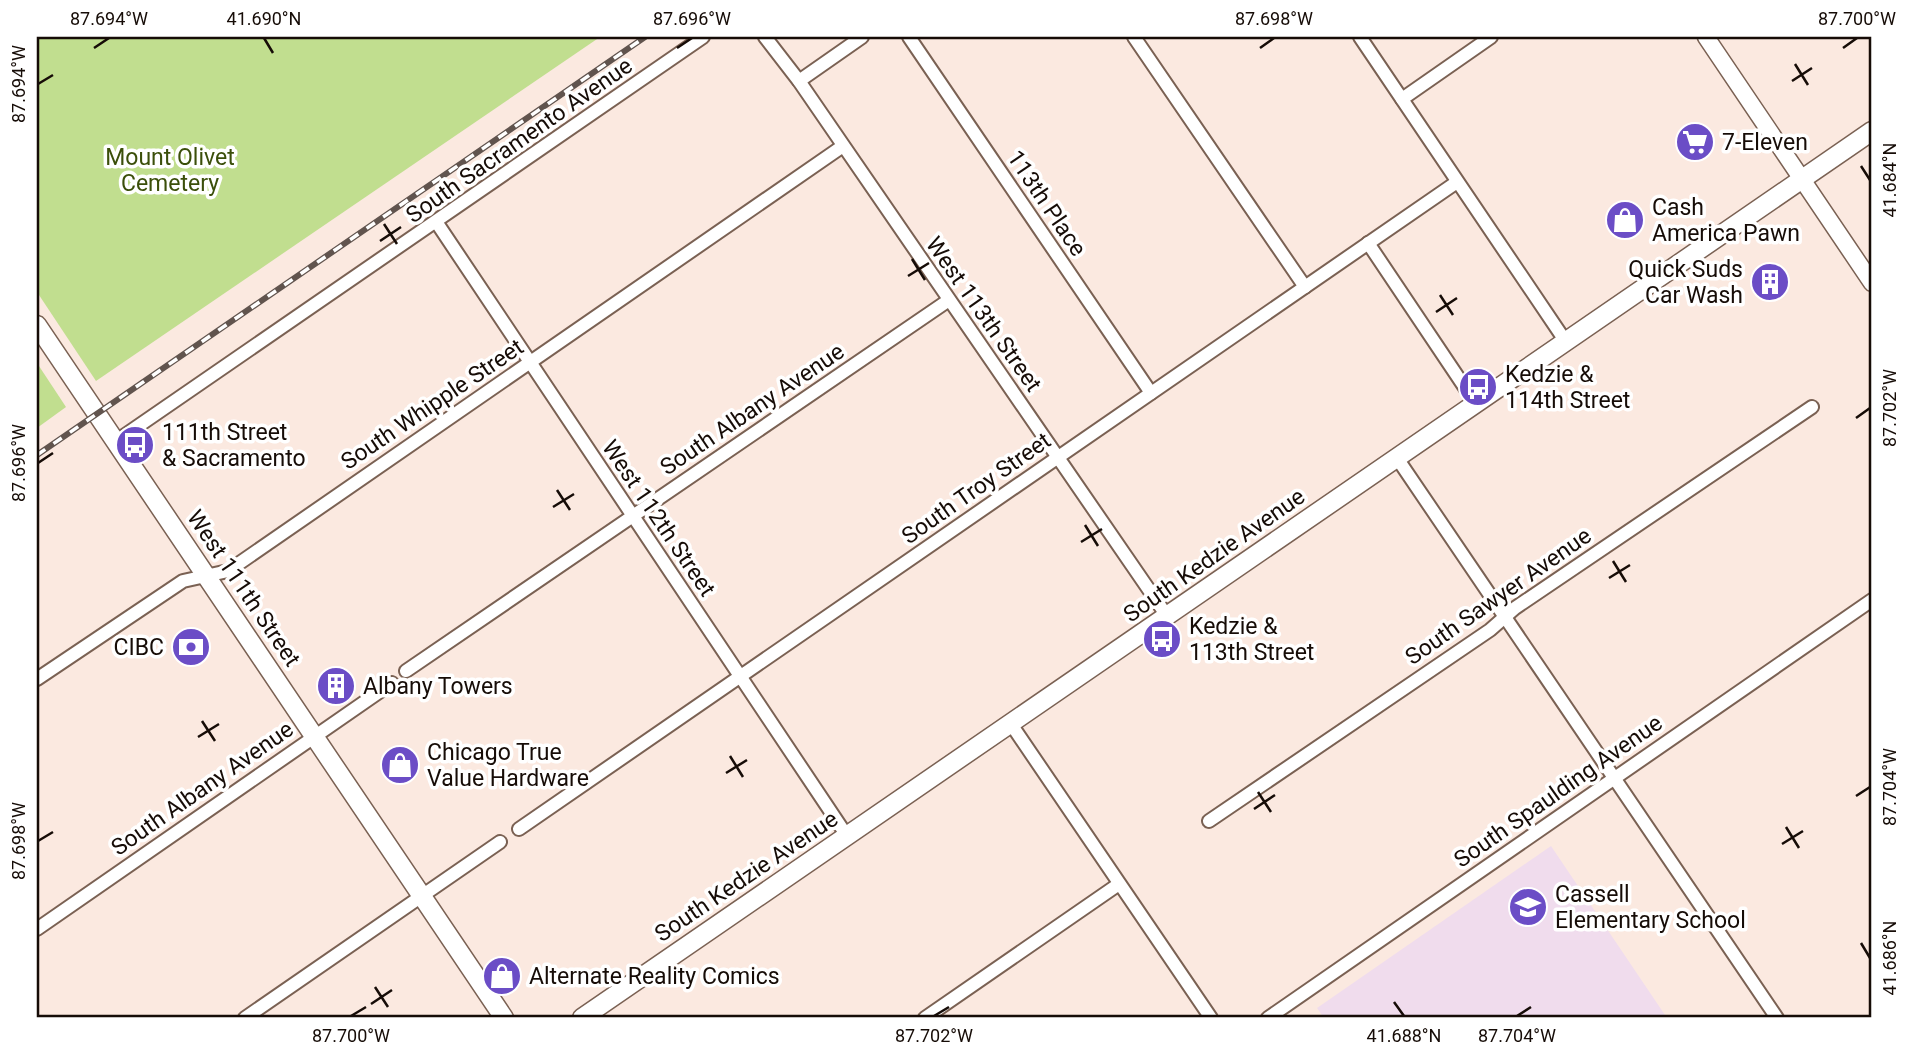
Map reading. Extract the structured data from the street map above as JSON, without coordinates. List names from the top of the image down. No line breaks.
{"streets":{"main road":["South Kedzie Avenue","West 111th Street"],"street":["South Sacramento Avenue","113th Place","West 113th Street","South Whipple Street","South Albany Avenue","South Troy Street","West 112th Street","South Sawyer Avenue","South Spaulding Avenue"]},"crossings":[["South Sacramento Avenue","West 112th Street"],["South Sacramento Avenue","West 111th Street"],["113th Place","South Troy Street"],["West 113th Street","South Whipple Street"],["West 113th Street","South Albany Avenue"],["West 113th Street","South Troy Street"],["West 113th Street","South Kedzie Avenue"],["South Whipple Street","West 112th Street"],["South Whipple Street","West 111th Street"],["South Albany Avenue","West 112th Street"],["South Albany Avenue","West 111th Street"],["South Troy Street","West 112th Street"],["West 112th Street","South Kedzie Avenue"]],"parks":["Mount Olivet Cemetery"],"places":{"supermarket":["7-Eleven"],"shop":["Cash America Pawn","Chicago True Value Hardware","Alternate Reality Comics"],"building":["Quick Suds Car Wash","Albany Towers"],"bus stop":["Kedzie & 114th Street","111th Street & Sacramento","Kedzie & 113th Street"],"bank":["CIBC"],"school or university":["Cassell Elementary School"]},"coordinates":["87.694°W","41.690°N","87.696°W","87.698°W","87.700°W","41.684°N","87.702°W","87.704°W","41.686°N","41.688°N"]}
